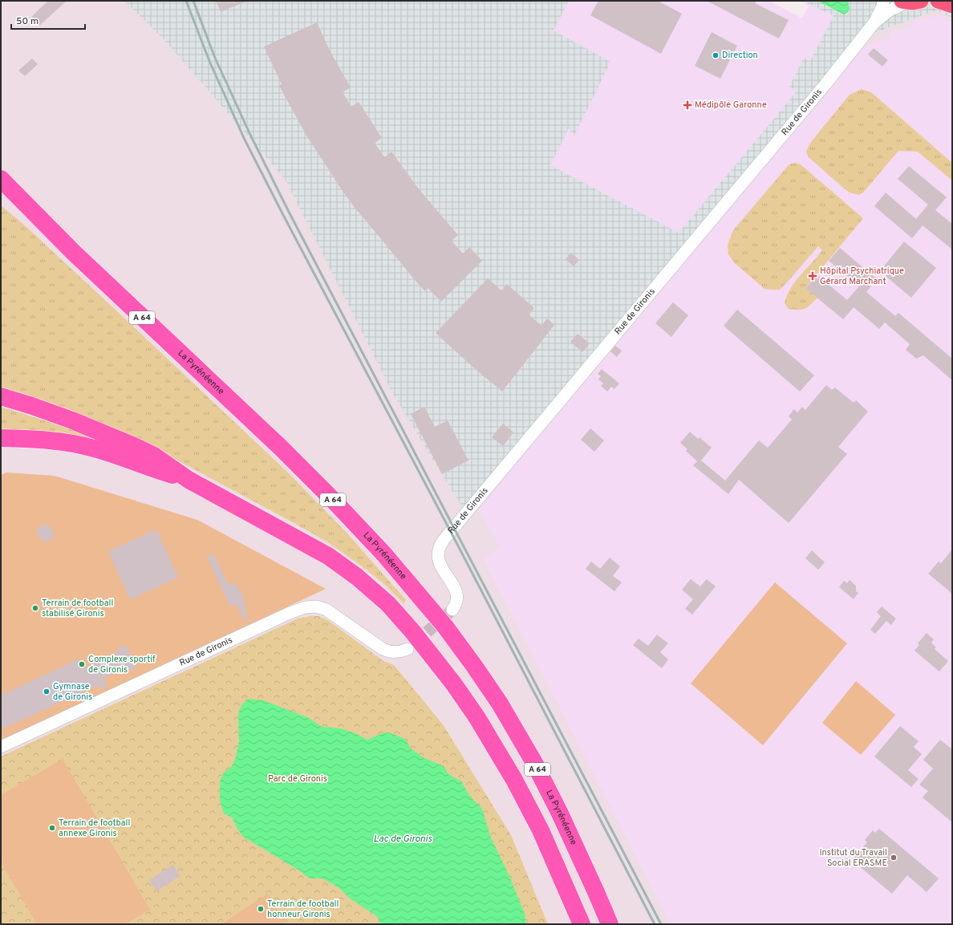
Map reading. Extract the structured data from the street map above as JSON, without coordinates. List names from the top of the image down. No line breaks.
{"streets":{"highway":["A 64","La Pyrénéenne"],"street":["Rue de Gironis"]},"water":["Lac de Gironis"],"parks":["Parc de Gironis"],"places":{"other":["Direction","Terrain de football stabilisé Gironis","Complexe sportif de Gironis","Gymnase de Gironis","Terrain de football annexe Gironis","Institut du Travail Social ERASME","Terrain de football honneur Gironis"],"health":["Médipôle Garonne","Hôpital Psychiatrique Gérard Marchant"]},"scale_bar":"50 m"}
